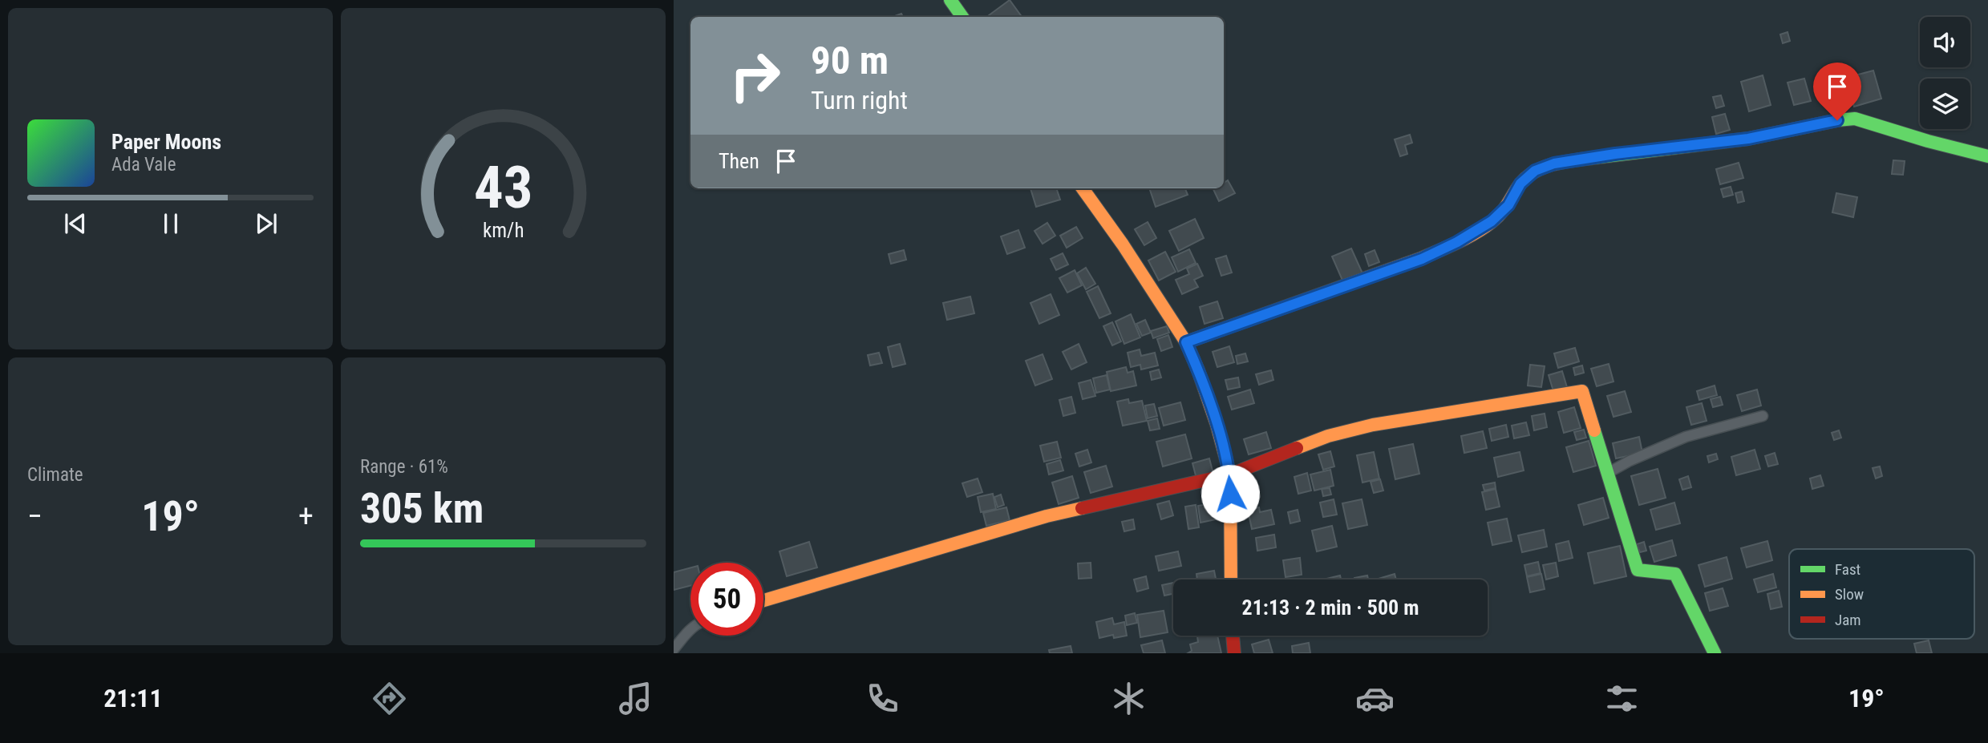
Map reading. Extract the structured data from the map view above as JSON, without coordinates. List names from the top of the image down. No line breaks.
{"legend":["Fast","Slow","Jam"],"page":{"turn":["90 m","Turn right"],"song":["Paper Moons","Ada Vale"],"then":"Then","tile":["Climate",["Range · 61%","305 km"]],"heat":["−","19°","+"],"limit":"50","trip":"21:13 · 2 min · 500 m","tabs":["21:11","19°"],"gauge":["43","km/h"]}}
